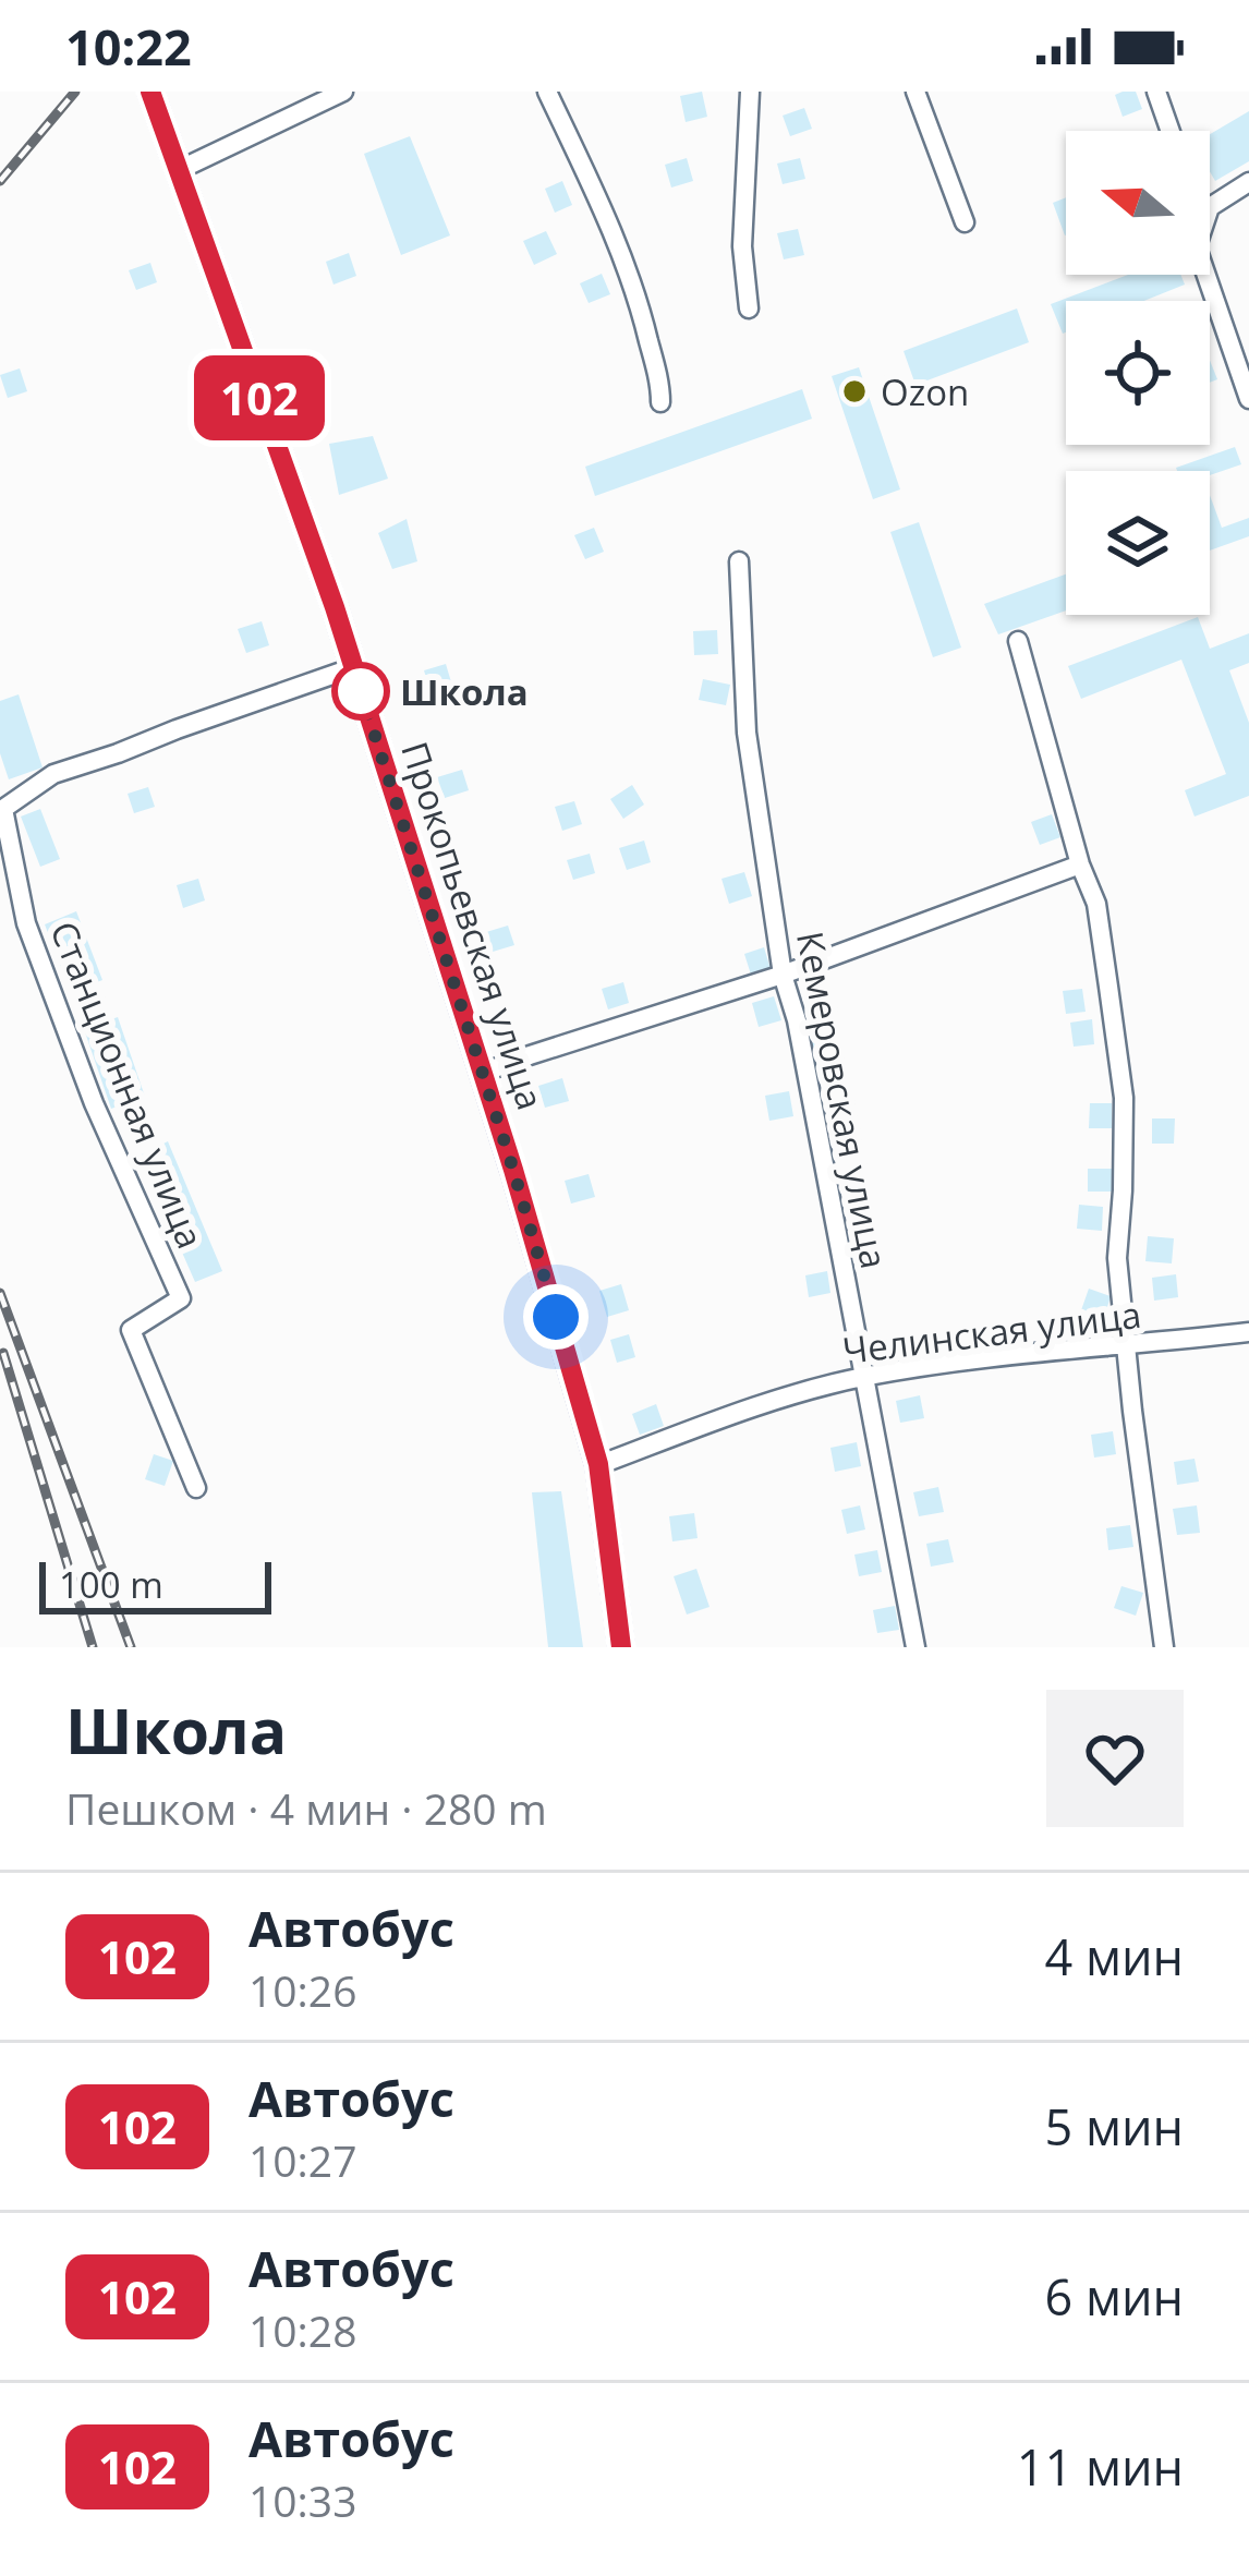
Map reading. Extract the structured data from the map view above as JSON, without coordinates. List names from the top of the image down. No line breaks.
{"streets":{"main road":["Прокопьевская улица"],"street":["Станционная улица","Кемеровская улица","Челинская улица"]},"crossings":[["Прокопьевская улица","Станционная улица"],["Прокопьевская улица","Челинская улица"],["Кемеровская улица","Челинская улица"]],"places":["Ozon","Школа"],"lines":["bus line 102"],"scale_bar":"100 m","north":"left","page":{"status":"10:22","on_map":"102","scale":"100 m","heading":["Школа","Пешком · 4 мин · 280 m"],"list":[{"mark":"102","name":"Автобус","note":"10:26","value":"4 мин"},{"mark":"102","name":"Автобус","note":"10:27","value":"5 мин"},{"mark":"102","name":"Автобус","note":"10:28","value":"6 мин"},{"mark":"102","name":"Автобус","note":"10:33","value":"11 мин"}]}}
